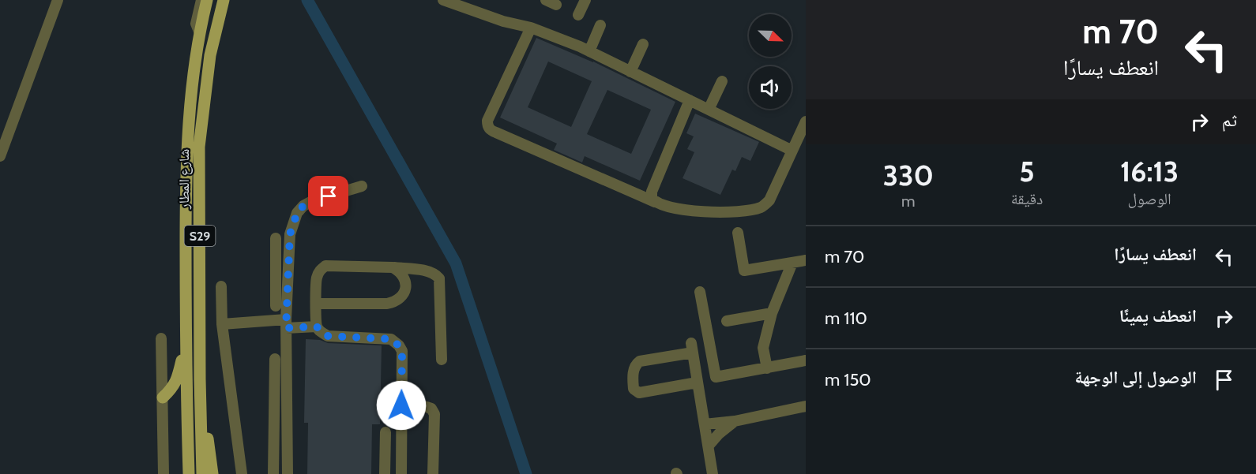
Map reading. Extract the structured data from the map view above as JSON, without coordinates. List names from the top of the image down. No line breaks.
{"streets":{"main road":["شارع المطار","S29"]},"north":"bottom right","page":{"turn":["70 m","انعطف يسارًا"],"then":"ثم","eta":["16:13","الوصول","5","دقيقة","330","m"],"list":[{"name":"انعطف يسارًا","value":"70 m"},{"name":"انعطف يمينًا","value":"110 m"},{"name":"الوصول إلى الوجهة","value":"150 m"}]}}
